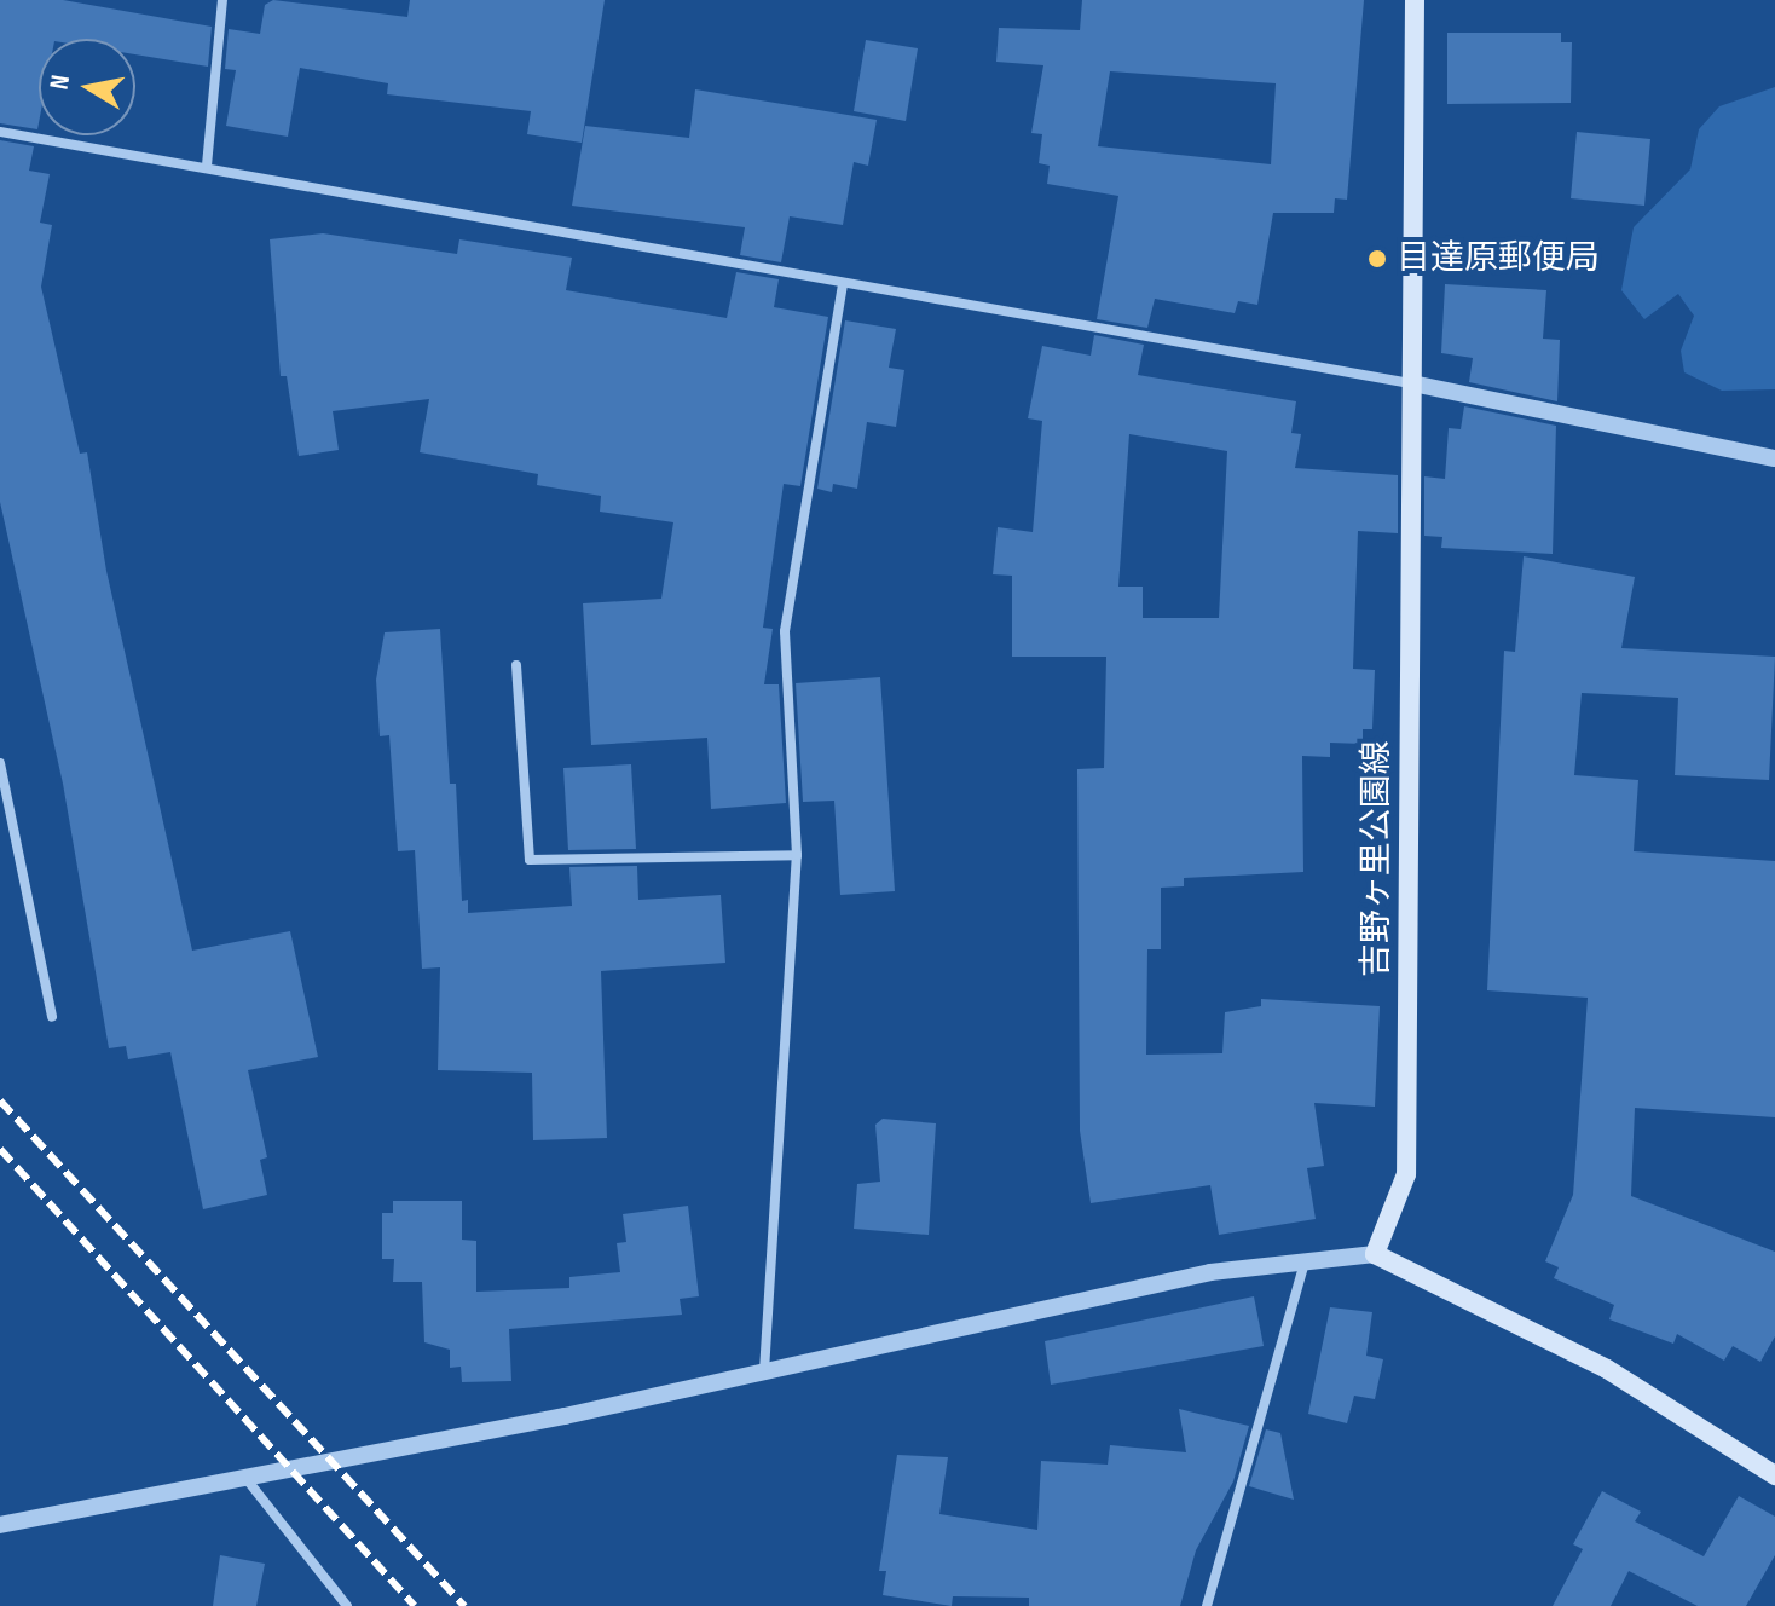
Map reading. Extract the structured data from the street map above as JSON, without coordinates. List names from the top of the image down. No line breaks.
{"streets":{"main road":["吉野ヶ里公園線"]},"places":["目達原郵便局"],"north":"left"}
